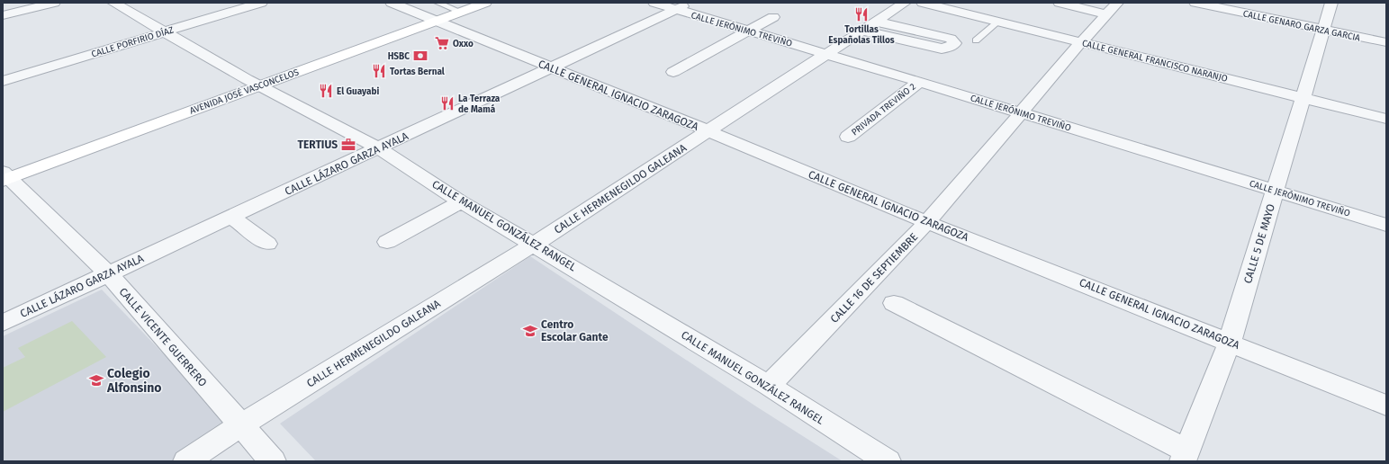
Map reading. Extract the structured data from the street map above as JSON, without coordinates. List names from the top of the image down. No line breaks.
{"streets":{"main road":["AVENIDA JOSÉ VASCONCELOS"],"street":["CALLE GENARO GARZA GARCIA","CALLE JERÓNIMO TREVIÑO","CALLE PORFIRIO DÍAZ","CALLE GENERAL FRANCISCO NARANJO","CALLE GENERAL IGNACIO ZARAGOZA","PRIVADA TREVIÑO 2","CALLE LÁZARO GARZA AYALA","CALLE HERMENEGILDO GALEANA","CALLE MANUEL GONZÁLEZ RANGEL","CALLE 5 DE MAYO","CALLE 16 DE SEPTIEMBRE","CALLE VICENTE GUERRERO"]},"crossings":[["CALLE GENARO GARZA GARCIA","CALLE 5 DE MAYO"],["CALLE JERÓNIMO TREVIÑO","PRIVADA TREVIÑO 2"],["CALLE JERÓNIMO TREVIÑO","CALLE LÁZARO GARZA AYALA"],["CALLE JERÓNIMO TREVIÑO","CALLE HERMENEGILDO GALEANA"],["CALLE JERÓNIMO TREVIÑO","CALLE 5 DE MAYO"],["CALLE JERÓNIMO TREVIÑO","CALLE 16 DE SEPTIEMBRE"],["CALLE PORFIRIO DÍAZ","CALLE MANUEL GONZÁLEZ RANGEL"],["CALLE GENERAL FRANCISCO NARANJO","CALLE 5 DE MAYO"],["CALLE GENERAL FRANCISCO NARANJO","CALLE 16 DE SEPTIEMBRE"],["AVENIDA JOSÉ VASCONCELOS","CALLE GENERAL IGNACIO ZARAGOZA"],["AVENIDA JOSÉ VASCONCELOS","CALLE MANUEL GONZÁLEZ RANGEL"],["AVENIDA JOSÉ VASCONCELOS","CALLE VICENTE GUERRERO"],["CALLE GENERAL IGNACIO ZARAGOZA","CALLE LÁZARO GARZA AYALA"],["CALLE GENERAL IGNACIO ZARAGOZA","CALLE HERMENEGILDO GALEANA"],["CALLE GENERAL IGNACIO ZARAGOZA","CALLE 5 DE MAYO"],["CALLE GENERAL IGNACIO ZARAGOZA","CALLE 16 DE SEPTIEMBRE"],["CALLE LÁZARO GARZA AYALA","CALLE MANUEL GONZÁLEZ RANGEL"],["CALLE LÁZARO GARZA AYALA","CALLE VICENTE GUERRERO"],["CALLE HERMENEGILDO GALEANA","CALLE MANUEL GONZÁLEZ RANGEL"],["CALLE HERMENEGILDO GALEANA","CALLE VICENTE GUERRERO"],["CALLE MANUEL GONZÁLEZ RANGEL","CALLE 16 DE SEPTIEMBRE"]],"places":{"restaurant":["Tortillas Españolas Tillos","Tortas Bernal","El Guayabi","La Terraza de Mamá"],"supermarket":["Oxxo"],"bank":["HSBC"],"office":["TERTIUS"],"school or university":["Centro Escolar Gante","Colegio Alfonsino"]}}
